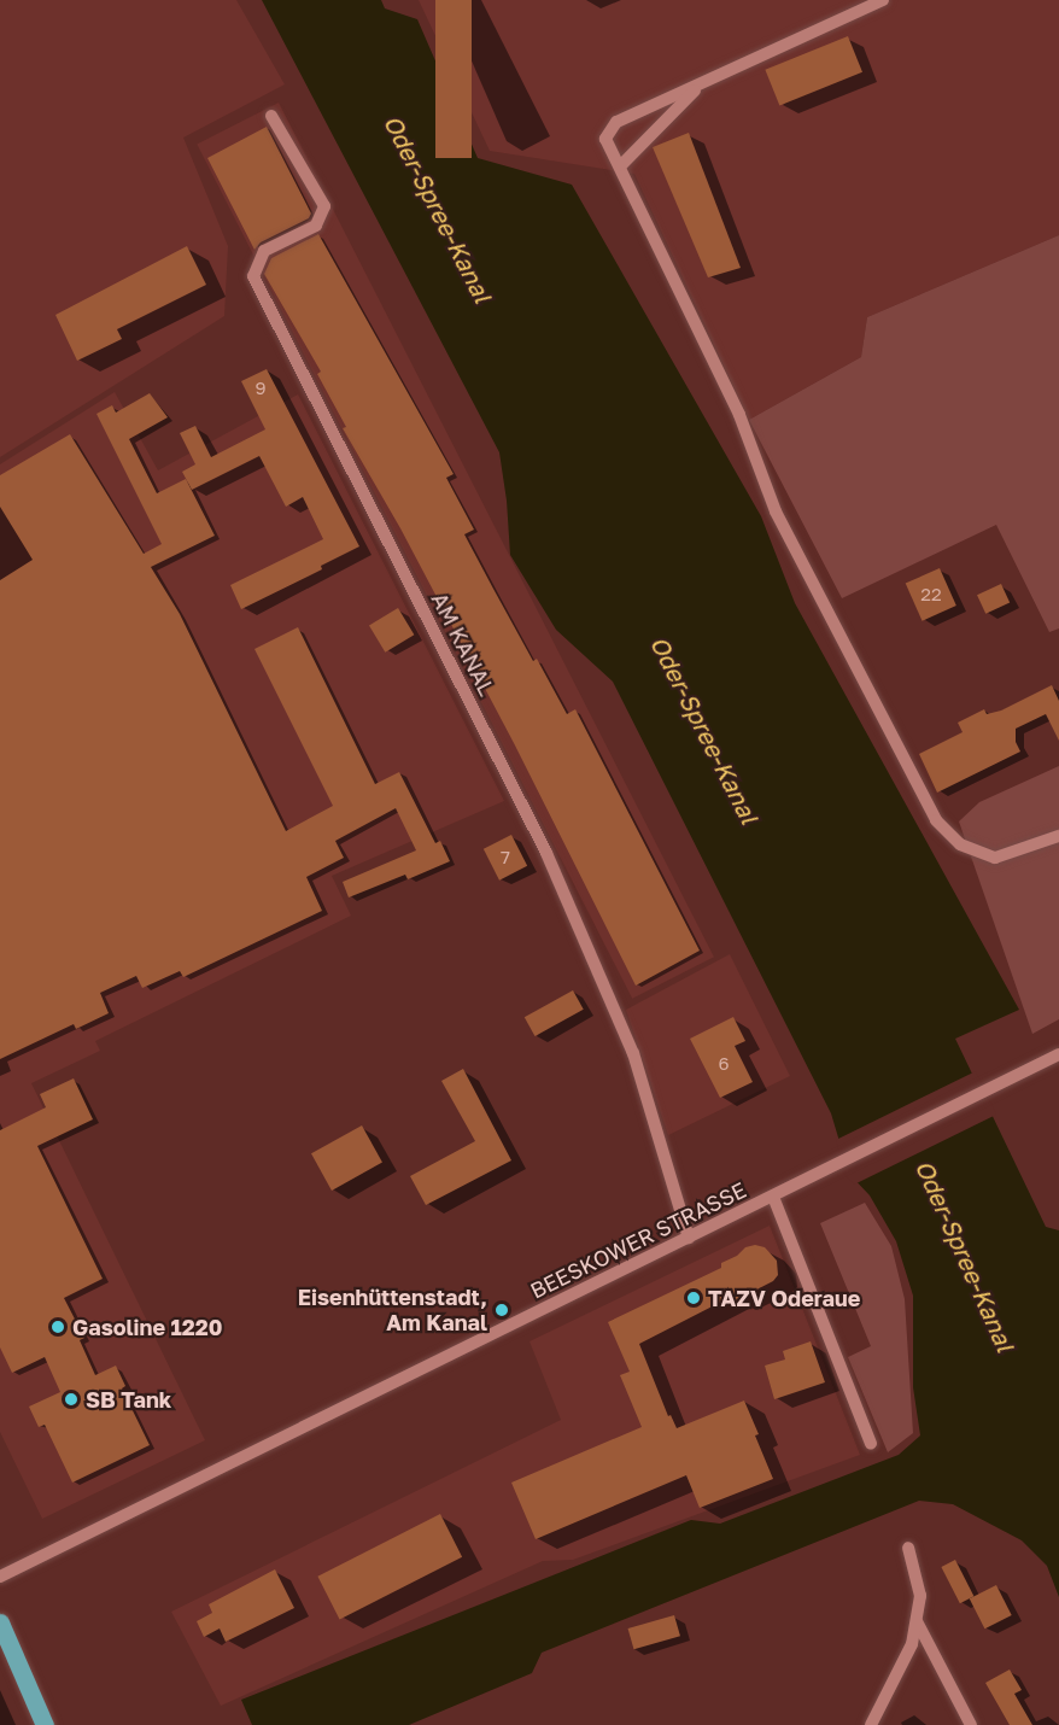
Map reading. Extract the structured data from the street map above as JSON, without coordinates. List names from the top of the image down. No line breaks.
{"streets":{"street":["AM KANAL","BEESKOWER STRASSE"]},"crossings":[["AM KANAL","BEESKOWER STRASSE"]],"water":["Oder-Spree-Kanal"],"places":["TAZV Oderaue","Eisenhüttenstadt, Am Kanal","Gasoline 1220","SB Tank"],"house_numbers":["9","22","7","6"]}
